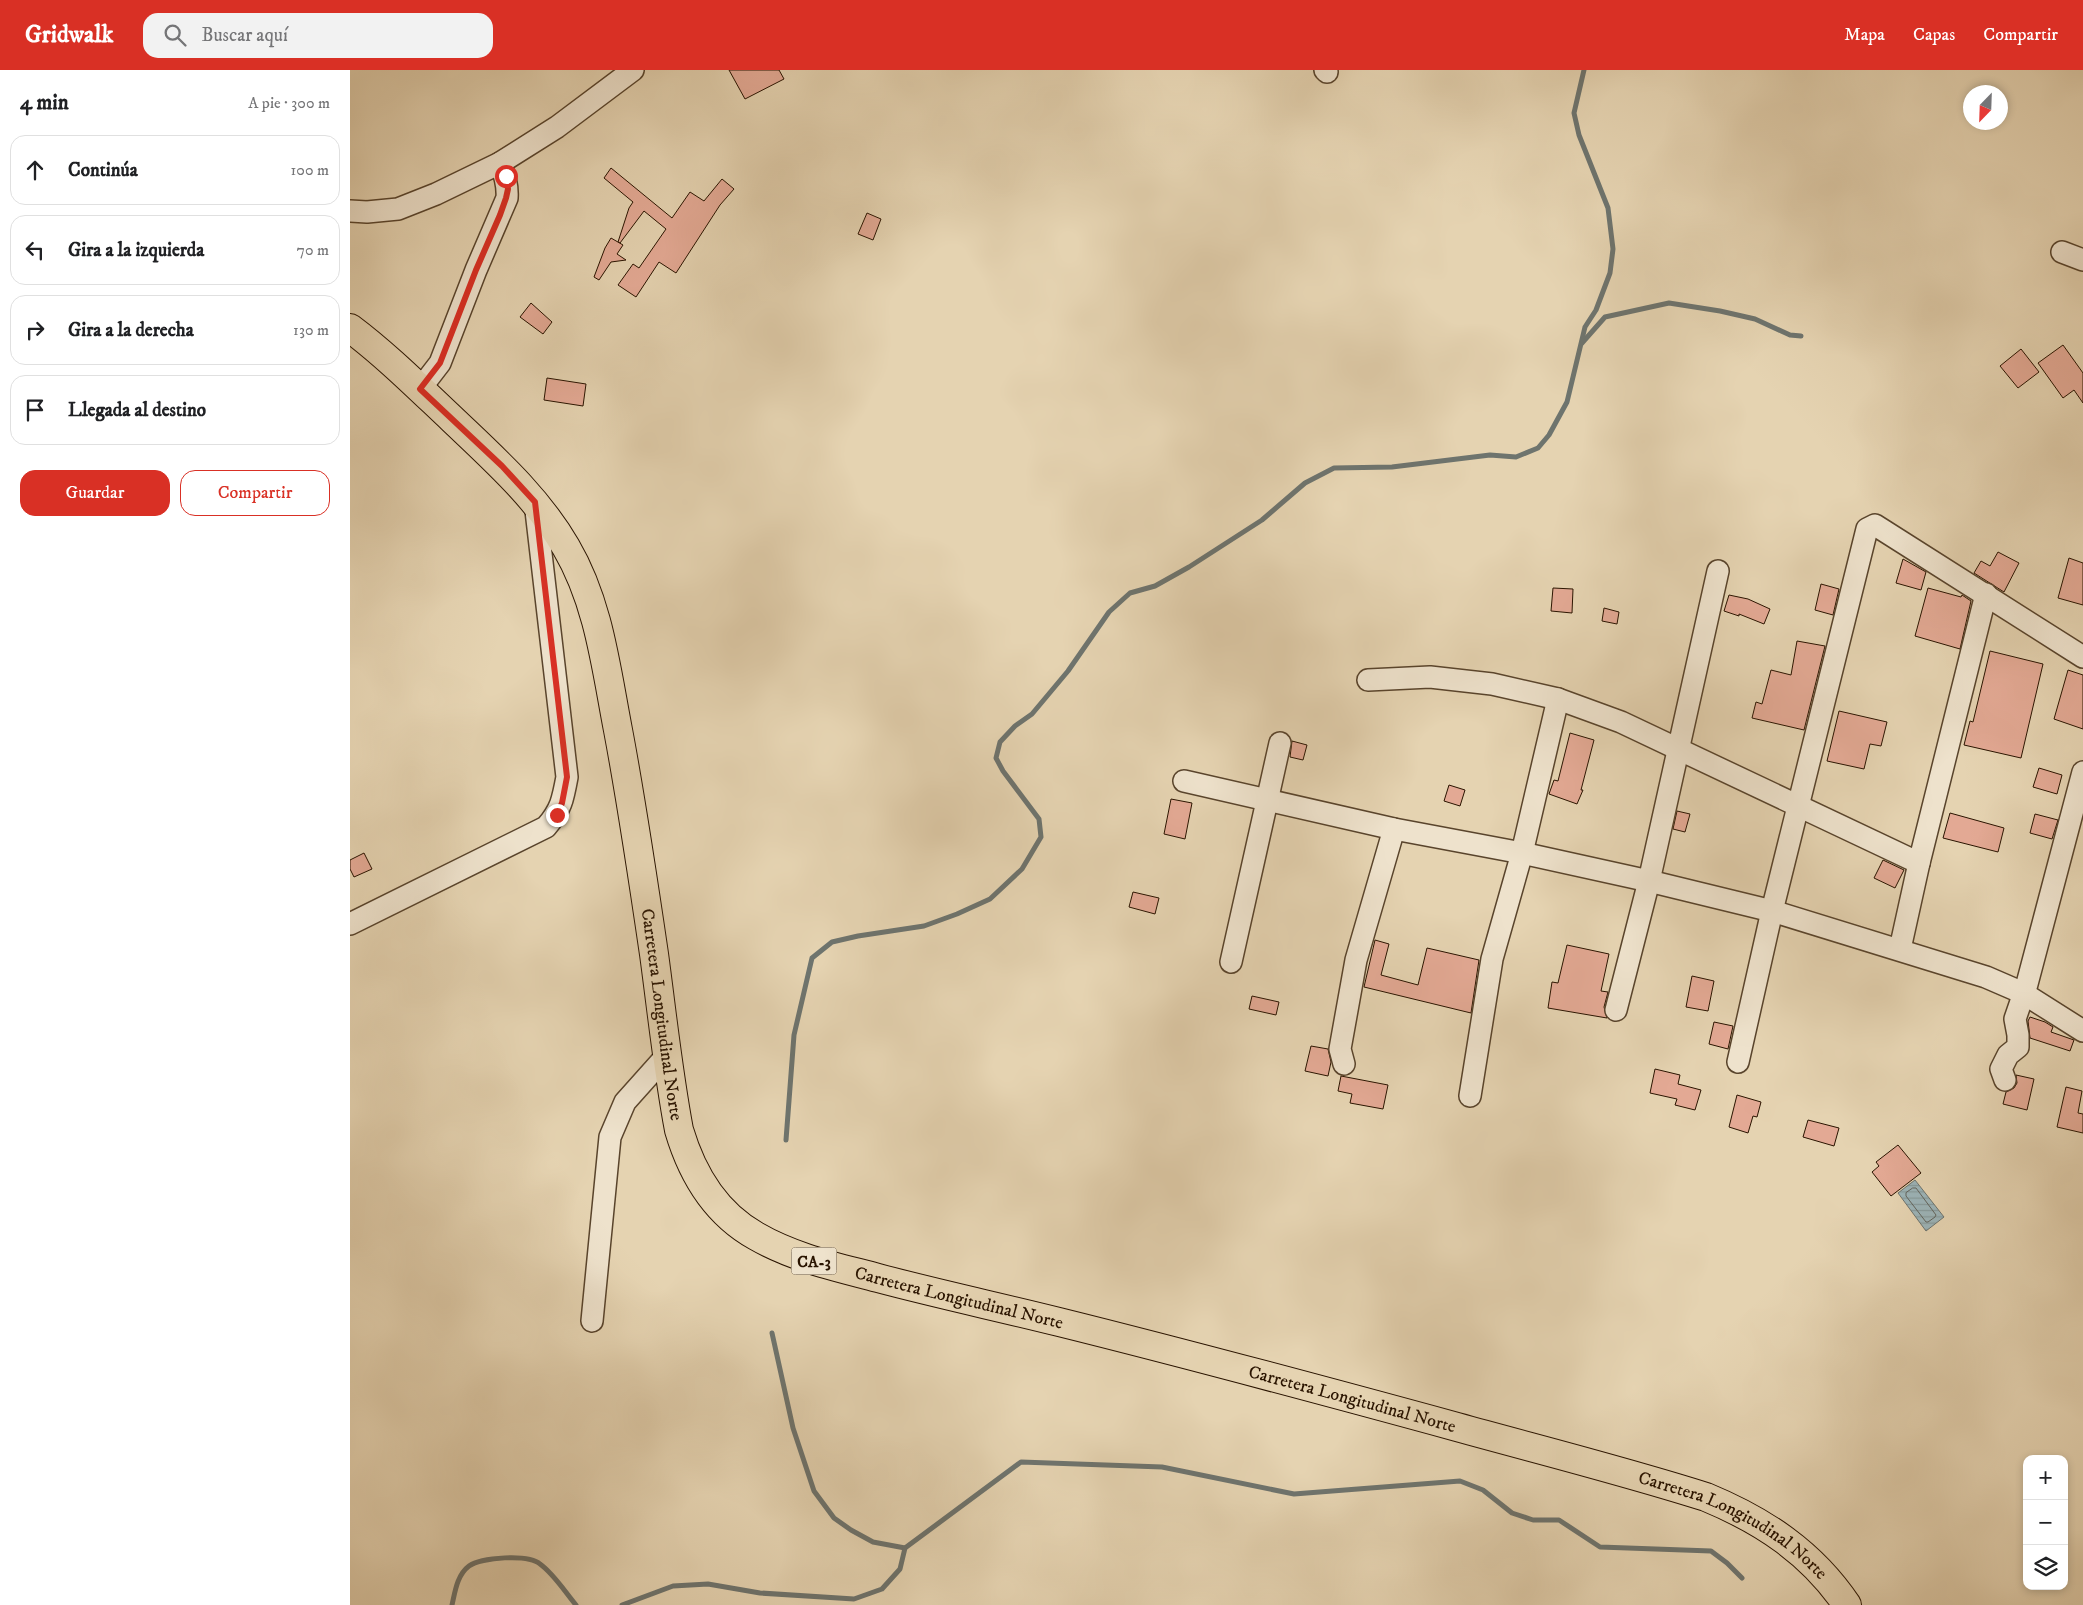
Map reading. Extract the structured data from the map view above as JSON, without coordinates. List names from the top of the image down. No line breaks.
{"streets":{"main road":["Carretera Longitudinal Norte","CA-3"]},"north":"bottom left","page":{"header":"Gridwalk","search":"Buscar aquí","nav":["Mapa","Capas","Compartir"],"heading":["4 min","A pie · 300 m"],"list":[["Continúa","100 m"],["Gira a la izquierda","70 m"],["Gira a la derecha","130 m"],"Llegada al destino"],"buttons":["Guardar","Compartir"],"map_buttons":["+","−"]}}
